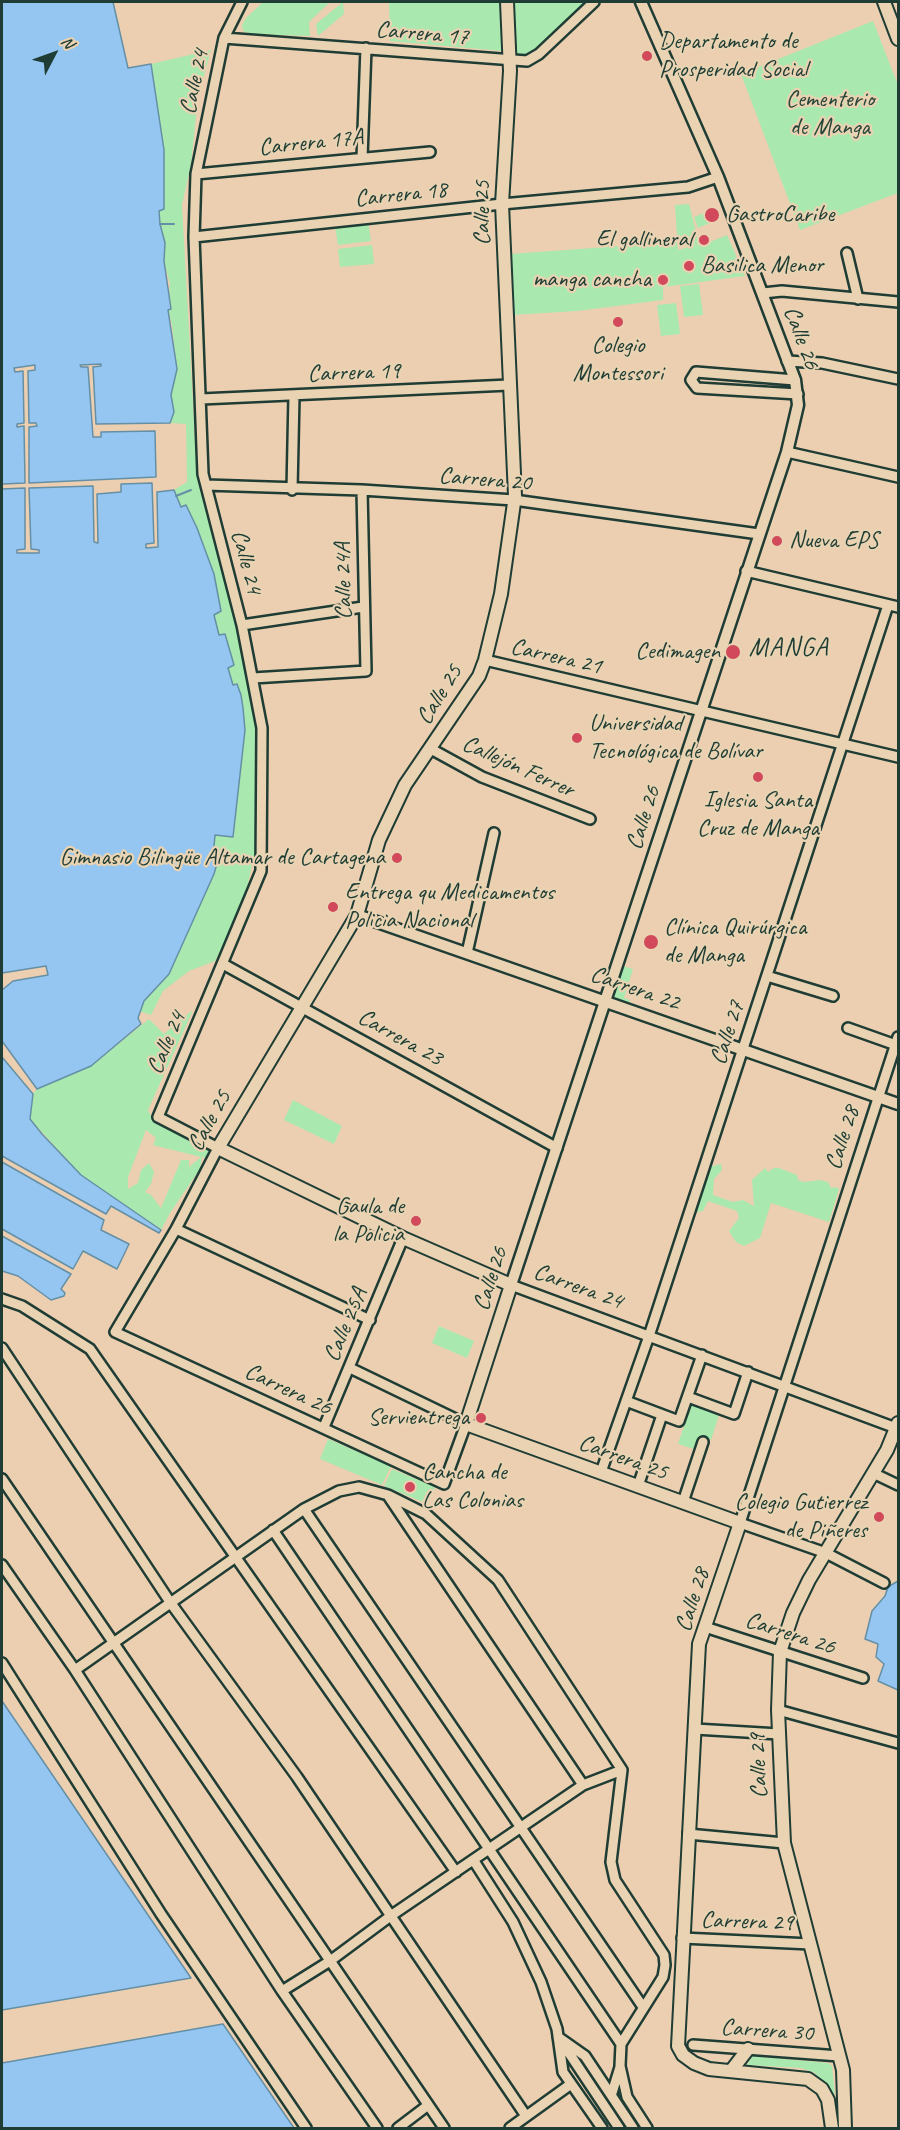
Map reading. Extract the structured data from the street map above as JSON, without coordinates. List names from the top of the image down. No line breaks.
{"streets":{"main road":["Calle 25","Calle 26","Calle 28","Carrera 24","Carrera 25","Calle 29"],"street":["Carrera 17","Calle 24","Carrera 17A","Carrera 18","Carrera 19","Carrera 20","Calle 24A","Carrera 21","Callejón Ferrer","Carrera 22","Calle 27","Carrera 23","Calle 25A","Carrera 26","Carrera 29","Carrera 30"]},"crossings":[["Carrera 17","Calle 24"],["Carrera 17","Calle 25"],["Calle 24","Carrera 17A"],["Calle 24","Carrera 18"],["Calle 24","Carrera 19"],["Calle 24","Carrera 20"],["Calle 24","Calle 24A"],["Calle 24","Carrera 23"],["Calle 24","Carrera 24"],["Carrera 18","Calle 25"],["Carrera 18","Calle 26"],["Calle 25","Carrera 19"],["Calle 25","Carrera 20"],["Calle 25","Carrera 21"],["Calle 25","Callejón Ferrer"],["Calle 25","Carrera 22"],["Calle 25","Carrera 23"],["Calle 25","Carrera 24"],["Calle 25","Carrera 26"],["Calle 26","Carrera 20"],["Calle 26","Carrera 21"],["Calle 26","Carrera 22"],["Calle 26","Carrera 23"],["Calle 26","Carrera 24"],["Calle 26","Carrera 26"],["Calle 26","Carrera 25"],["Carrera 20","Calle 24A"],["Carrera 21","Calle 27"],["Carrera 22","Calle 27"],["Carrera 22","Calle 28"],["Calle 27","Carrera 24"],["Calle 27","Carrera 25"],["Calle 28","Carrera 24"],["Calle 28","Carrera 26"],["Calle 28","Carrera 25"],["Calle 28","Carrera 29"],["Carrera 24","Calle 25A"],["Carrera 24","Calle 29"],["Calle 25A","Carrera 26"],["Calle 25A","Carrera 25"],["Carrera 26","Calle 29"],["Carrera 25","Calle 29"],["Calle 29","Carrera 29"],["Calle 29","Carrera 30"]],"districts":["MANGA"],"parks":["Cementerio de Manga"],"places":["Departamento de Prosperidad Social","GastroCaribe","El gallineral","Basilica Menor","manga cancha","Colegio Montessori","Nueva EPS","Cedimagen","Universidad Tecnológica de Bolívar","Iglesia Santa Cruz de Manga","Gimnasio Bilingüe Altamar de Cartagena","Entrega qu Medicamentos Policia Nacional","Clínica Quirúrgica de Manga","Gaula de la Policia","Servientrega","Cancha de Las Colonias","Colegio Gutierrez de Piñeres"],"north":"top right"}
